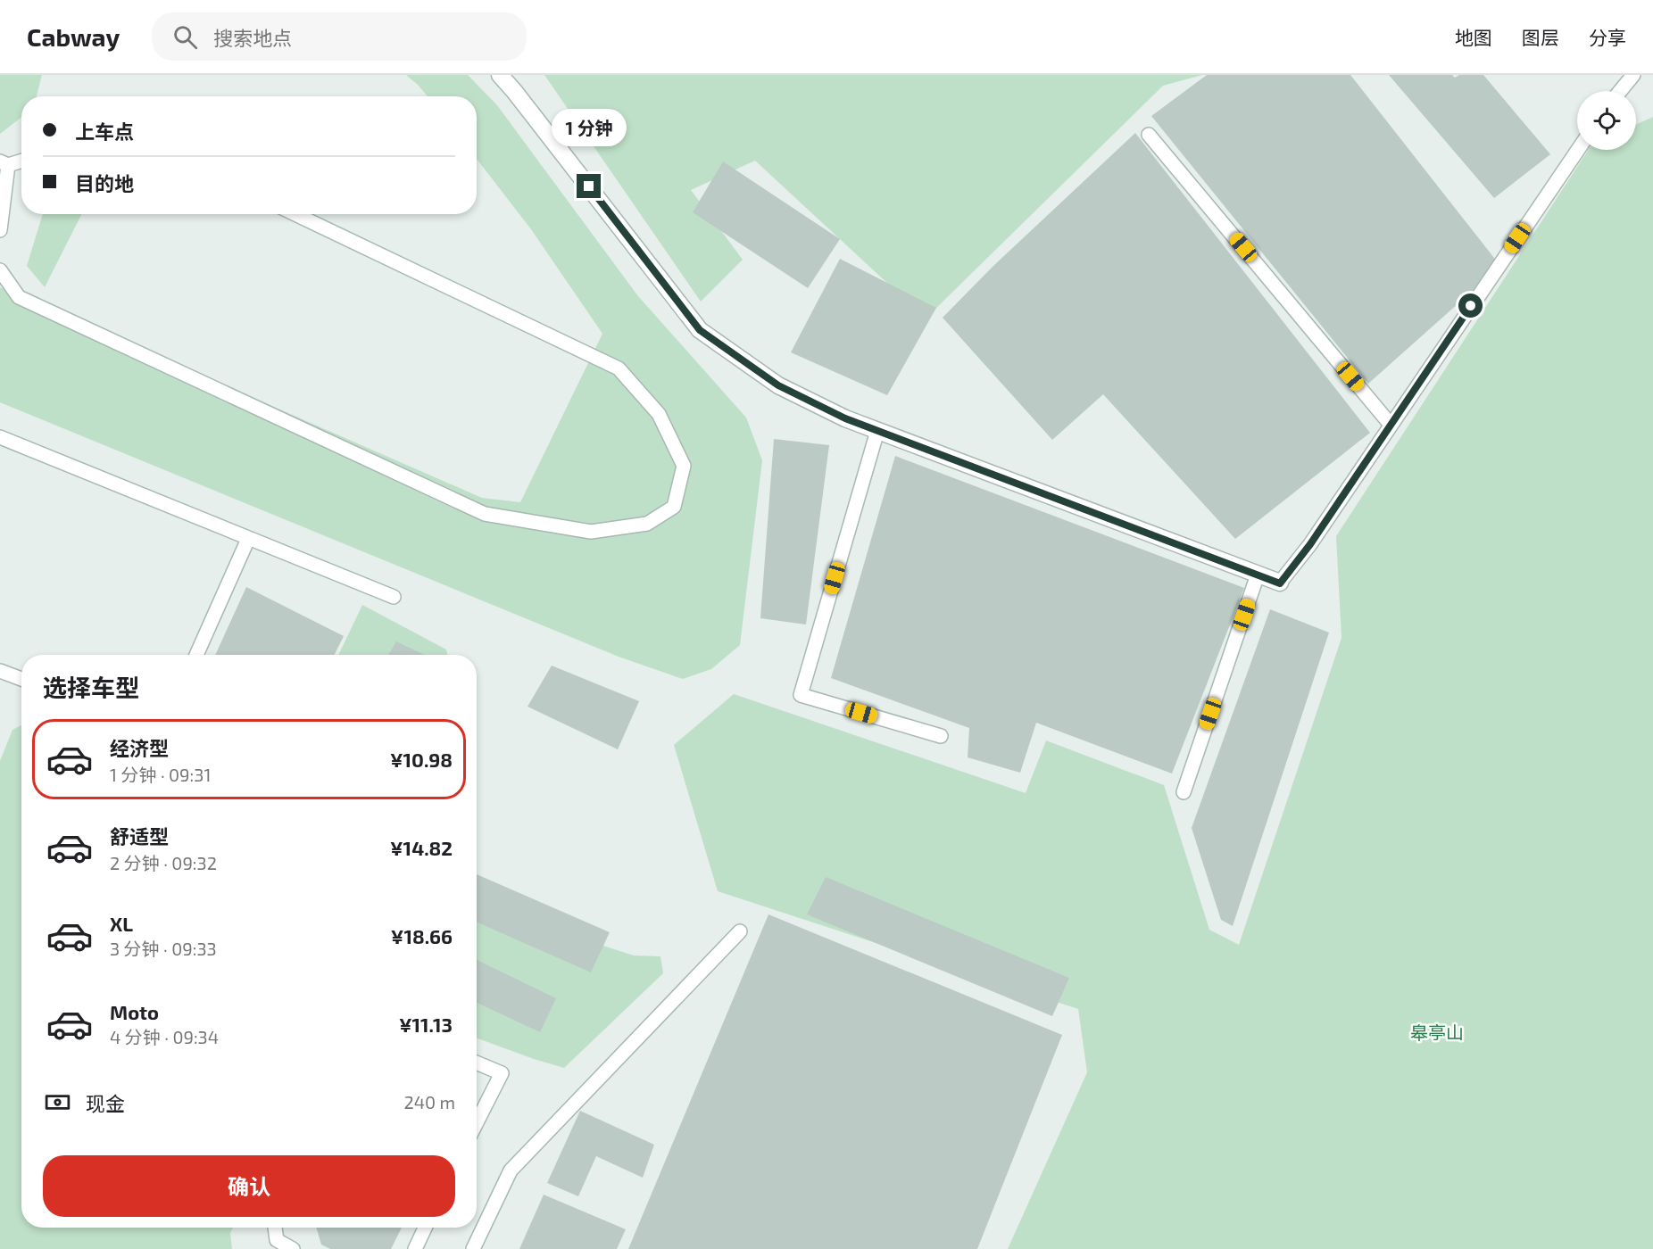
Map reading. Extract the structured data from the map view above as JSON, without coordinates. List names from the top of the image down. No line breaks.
{"parks":["皋亭山"],"page":{"header":"Cabway","search":"搜索地点","nav":["地图","图层","分享"],"banner":["上车点","目的地"],"bubble":"1 分钟","heading":"选择车型","list":[{"name":"经济型","note":"1 分钟 · 09:31","value":"¥10.98"},{"name":"舒适型","note":"2 分钟 · 09:32","value":"¥14.82"},{"name":"XL","note":"3 分钟 · 09:33","value":"¥18.66"},{"name":"Moto","note":"4 分钟 · 09:34","value":"¥11.13"}],"pay":["现金","240 m"],"buttons":"确认"}}
